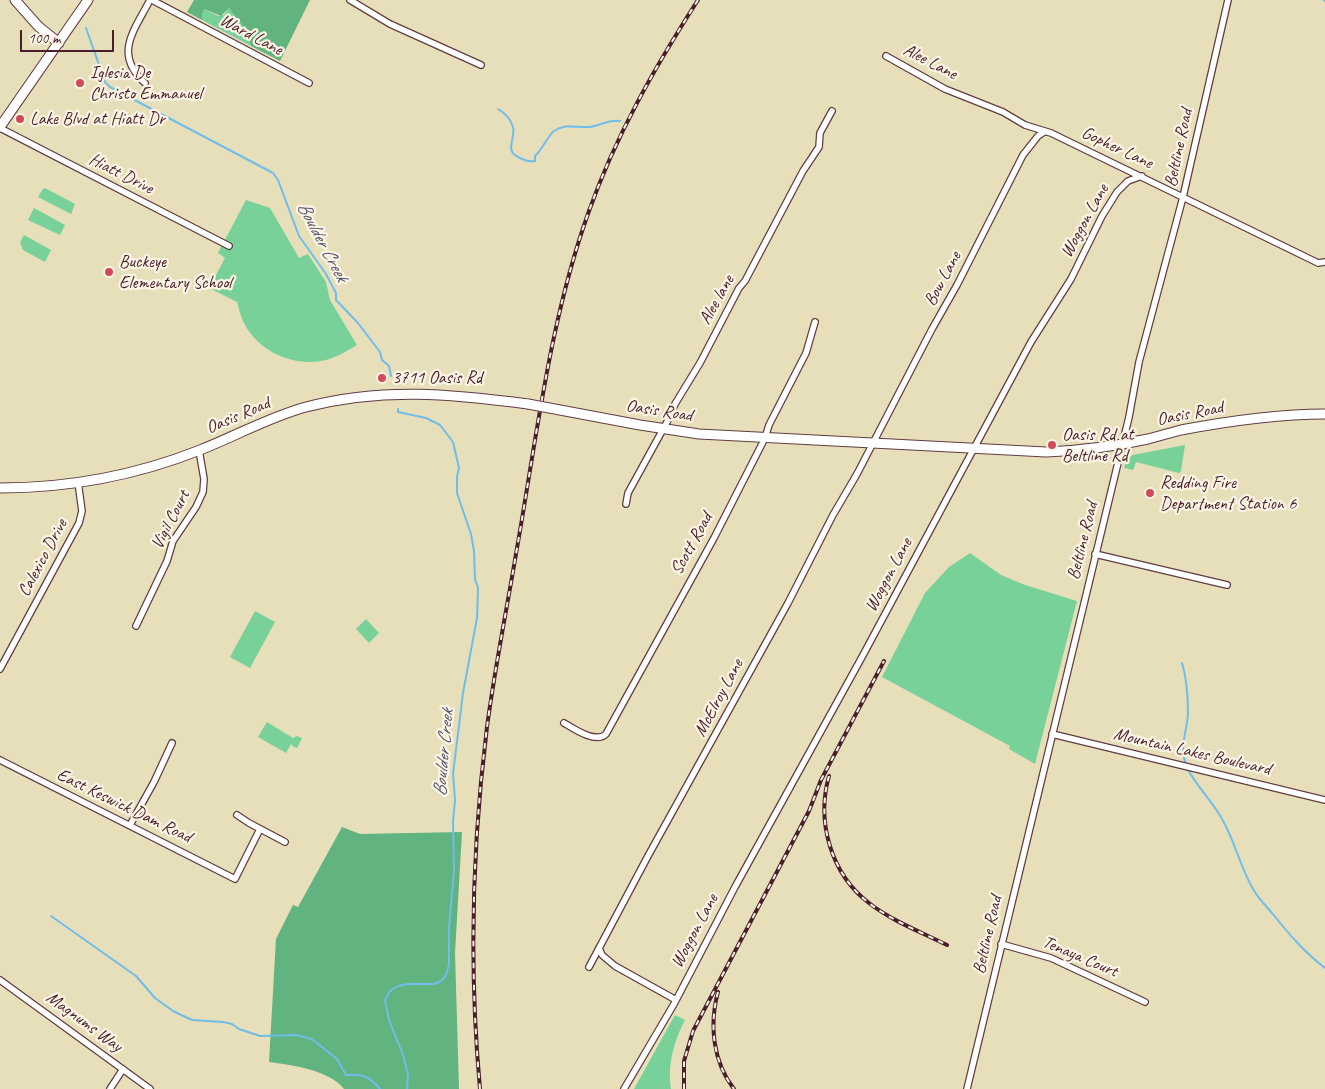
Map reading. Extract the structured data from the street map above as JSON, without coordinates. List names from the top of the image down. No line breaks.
{"streets":{"main road":["Oasis Road"],"street":["Ward Lane","Alee Lane","Gopher Lane","Beltline Road","Hiatt Drive","Woggon Lane","Bow Lane","Alee lane","Vigil Court","Scott Road","Calexico Drive","McElroy Lane","Mountain Lakes Boulevard","East Keswick Dam Road","Tenaya Court","Magnums Way"]},"crossings":[["Alee Lane","Gopher Lane"],["Gopher Lane","Beltline Road"],["Gopher Lane","Woggon Lane"],["Gopher Lane","Bow Lane"],["Beltline Road","Oasis Road"],["Beltline Road","Mountain Lakes Boulevard"],["Beltline Road","Tenaya Court"],["Woggon Lane","Oasis Road"],["Bow Lane","Oasis Road"],["Bow Lane","McElroy Lane"],["Alee lane","Oasis Road"],["Oasis Road","Vigil Court"],["Oasis Road","Scott Road"],["Oasis Road","Calexico Drive"],["Oasis Road","McElroy Lane"]],"water":["Boulder Creek"],"places":["Iglesia De Christo Emmanuel","Lake Blvd at Hiatt Dr","Buckeye Elementary School","3711 Oasis Rd","Oasis Rd at Beltline Rd","Redding Fire Department Station 6"],"scale_bar":"100 m"}
